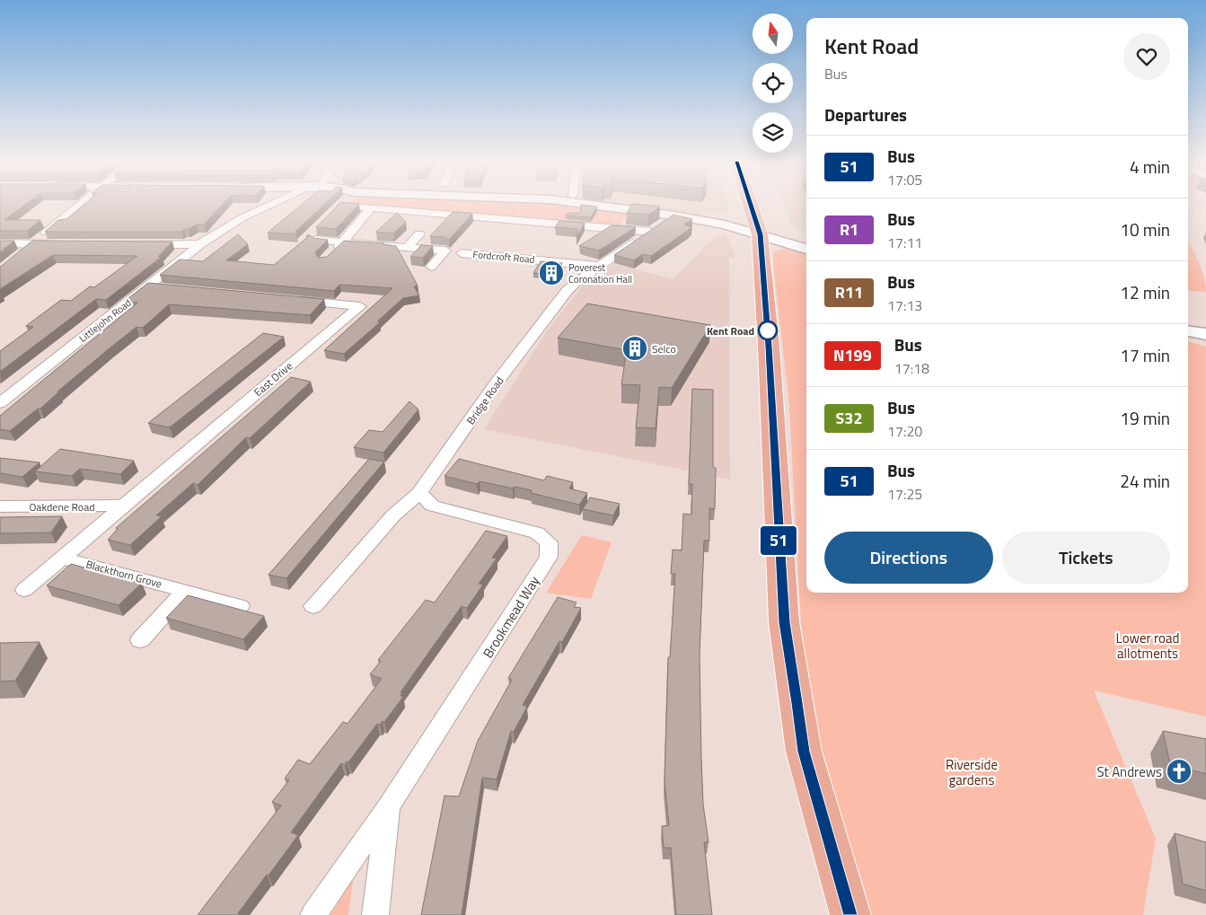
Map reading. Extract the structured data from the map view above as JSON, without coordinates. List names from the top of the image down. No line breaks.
{"streets":{"street":["Fordcroft Road","Littlejohn Road","East Drive","Bridge Road","Oakdene Road","Blackthorn Grove","Brookmead Way"]},"crossings":[["Fordcroft Road","Bridge Road"],["East Drive","Oakdene Road"],["East Drive","Blackthorn Grove"],["Bridge Road","Brookmead Way"]],"parks":["Lower road allotments","Riverside gardens"],"places":{"building":["Poverest Coronation Hall","Selco"],"other":["Kent Road"],"church":["St Andrews"]},"lines":["bus line 51"],"north":"top","page":{"on_map":"51","heading":[["Kent Road","Bus"],"Departures"],"list":[{"mark":"51","name":"Bus","note":"17:05","value":"4 min"},{"mark":"R1","name":"Bus","note":"17:11","value":"10 min"},{"mark":"R11","name":"Bus","note":"17:13","value":"12 min"},{"mark":"N199","name":"Bus","note":"17:18","value":"17 min"},{"mark":"S32","name":"Bus","note":"17:20","value":"19 min"},{"mark":"51","name":"Bus","note":"17:25","value":"24 min"}],"buttons":["Directions","Tickets"]}}
